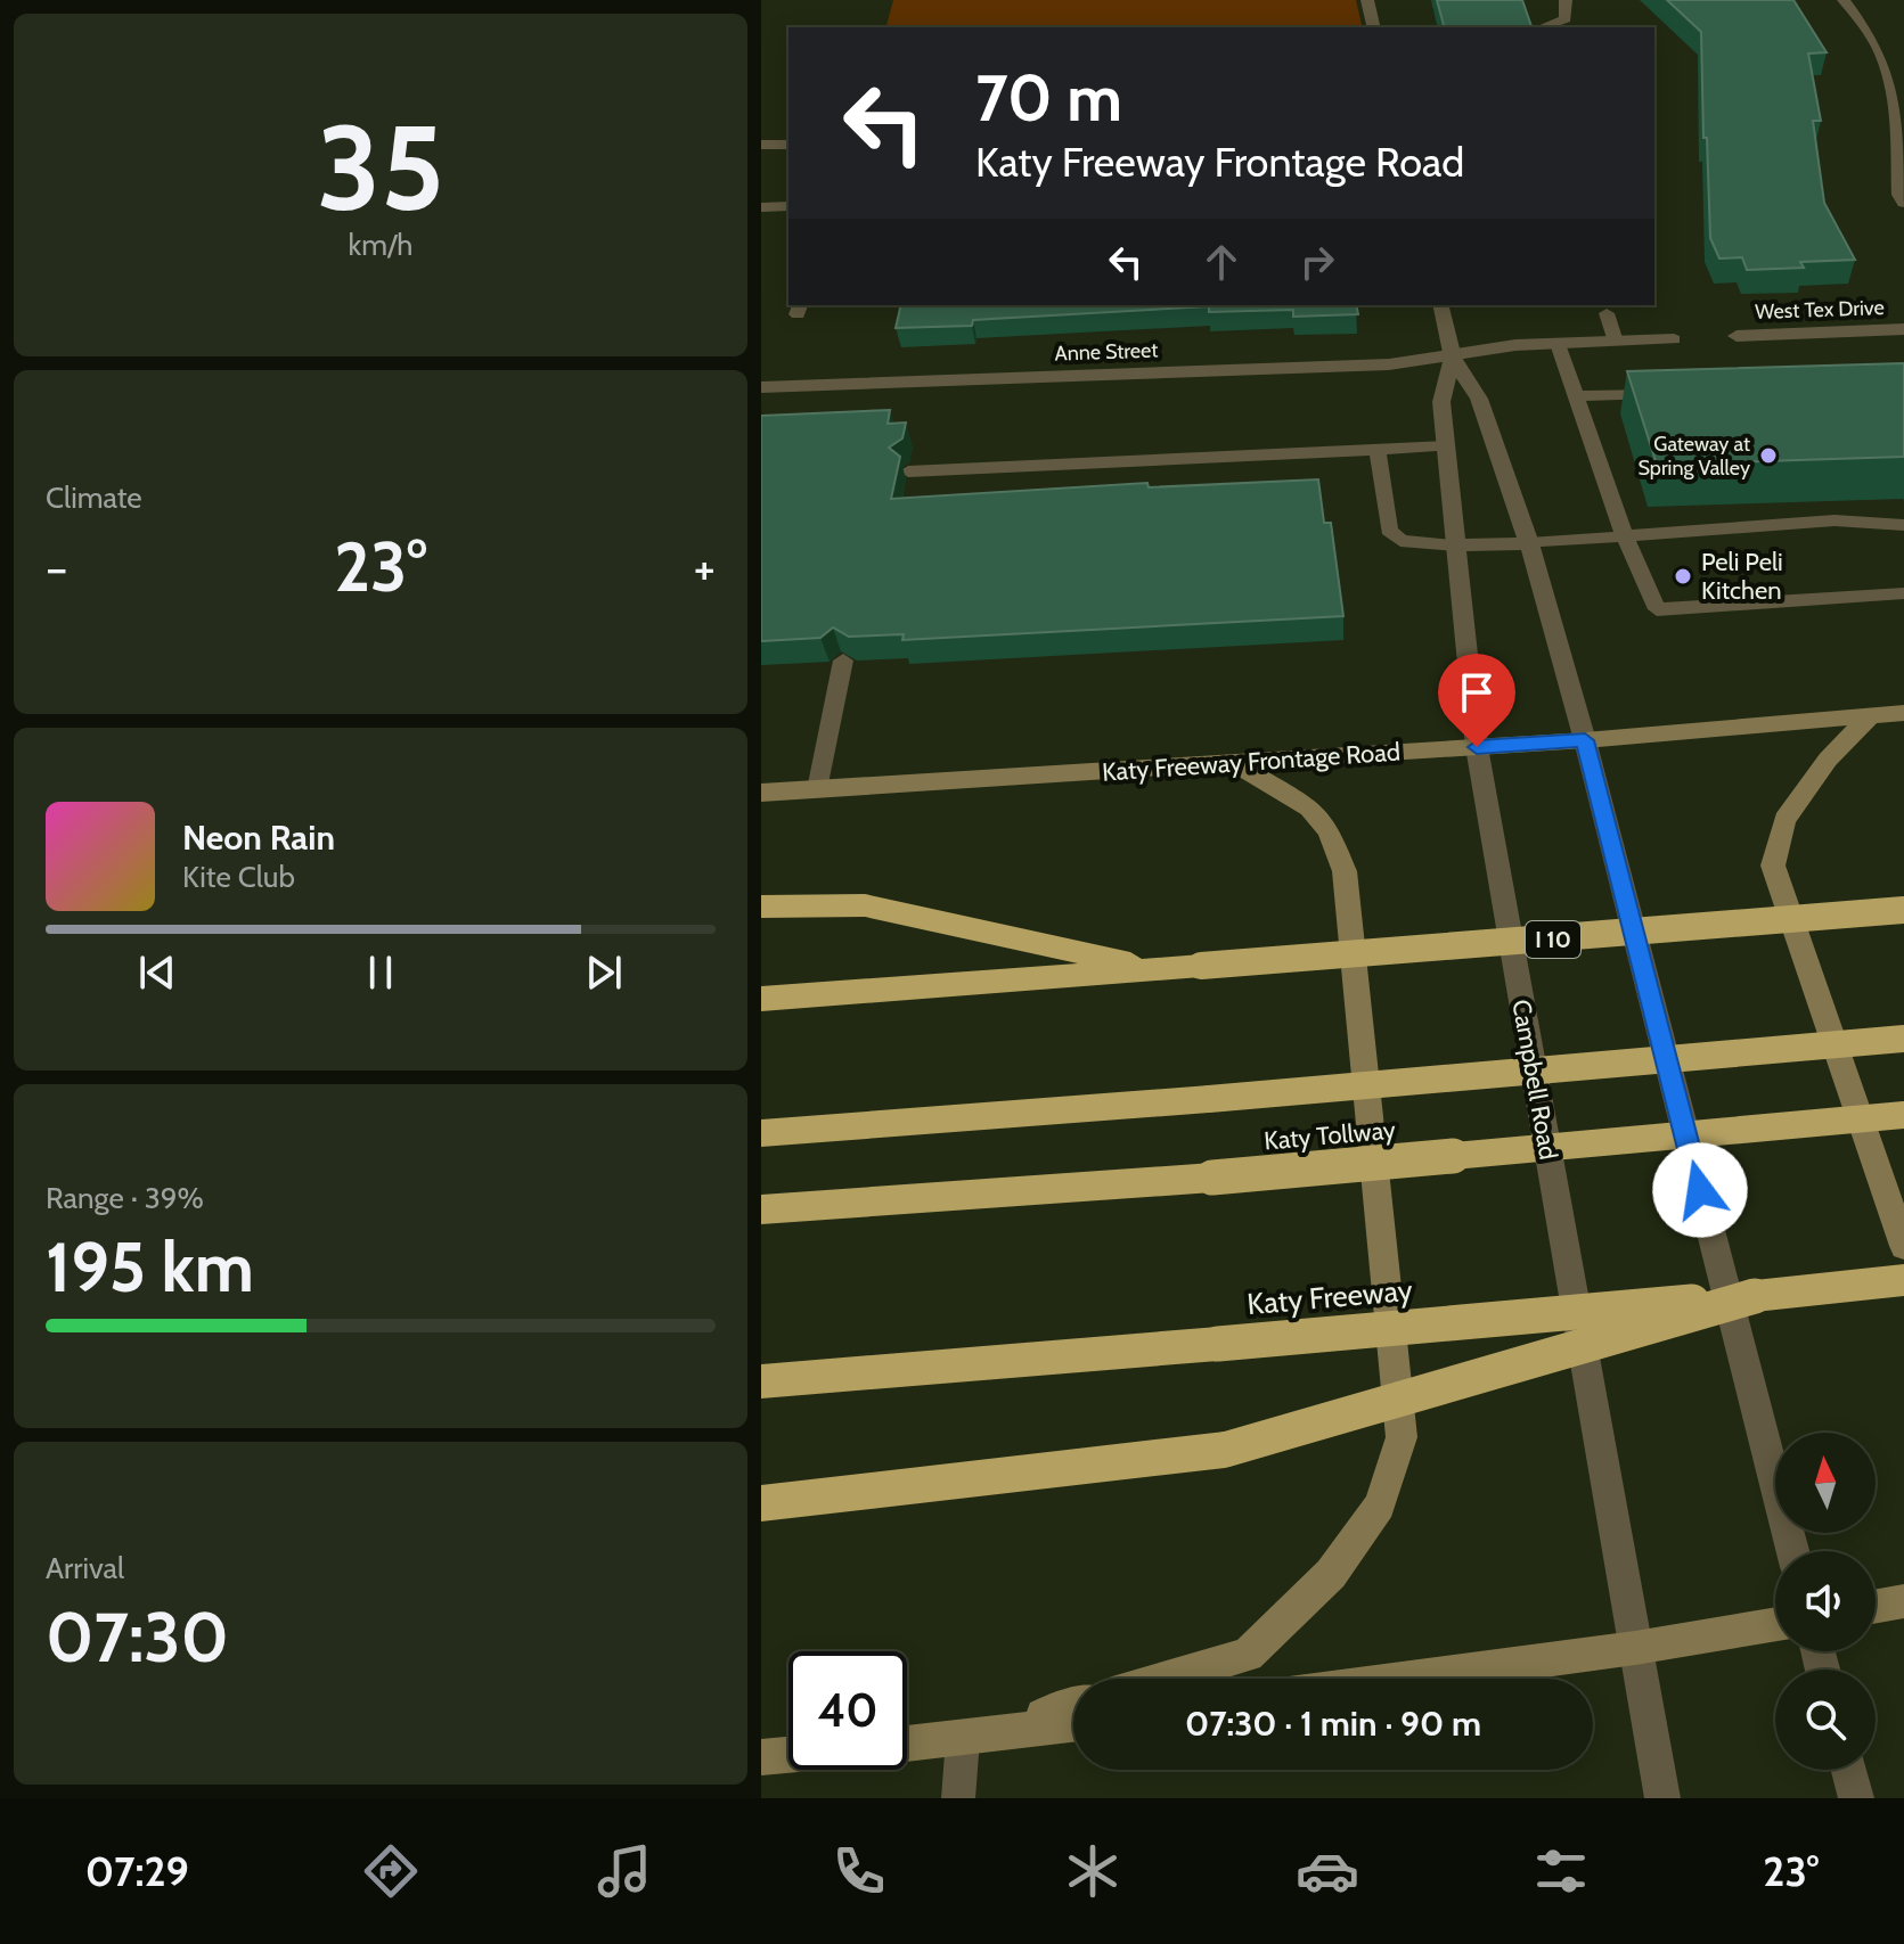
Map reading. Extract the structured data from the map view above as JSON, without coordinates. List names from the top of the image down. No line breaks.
{"streets":{"highway":["I 10","Katy Tollway","Katy Freeway"],"main road":["Katy Freeway Frontage Road"],"street":["West Tex Drive","Anne Street","Campbell Road"]},"crossings":[["Anne Street","Campbell Road"],["Katy Freeway Frontage Road","Campbell Road"]],"places":["Gateway at Spring Valley","Peli Peli Kitchen"],"north":"top","page":{"tile":[["35","km/h"],"Climate",["Range · 39%","195 km"],["Arrival","07:30"]],"turn":["70 m","Katy Freeway Frontage Road"],"heat":["−","23°","+"],"song":["Neon Rain","Kite Club"],"limit":"40","trip":"07:30 · 1 min · 90 m","tabs":["07:29","23°"]}}
